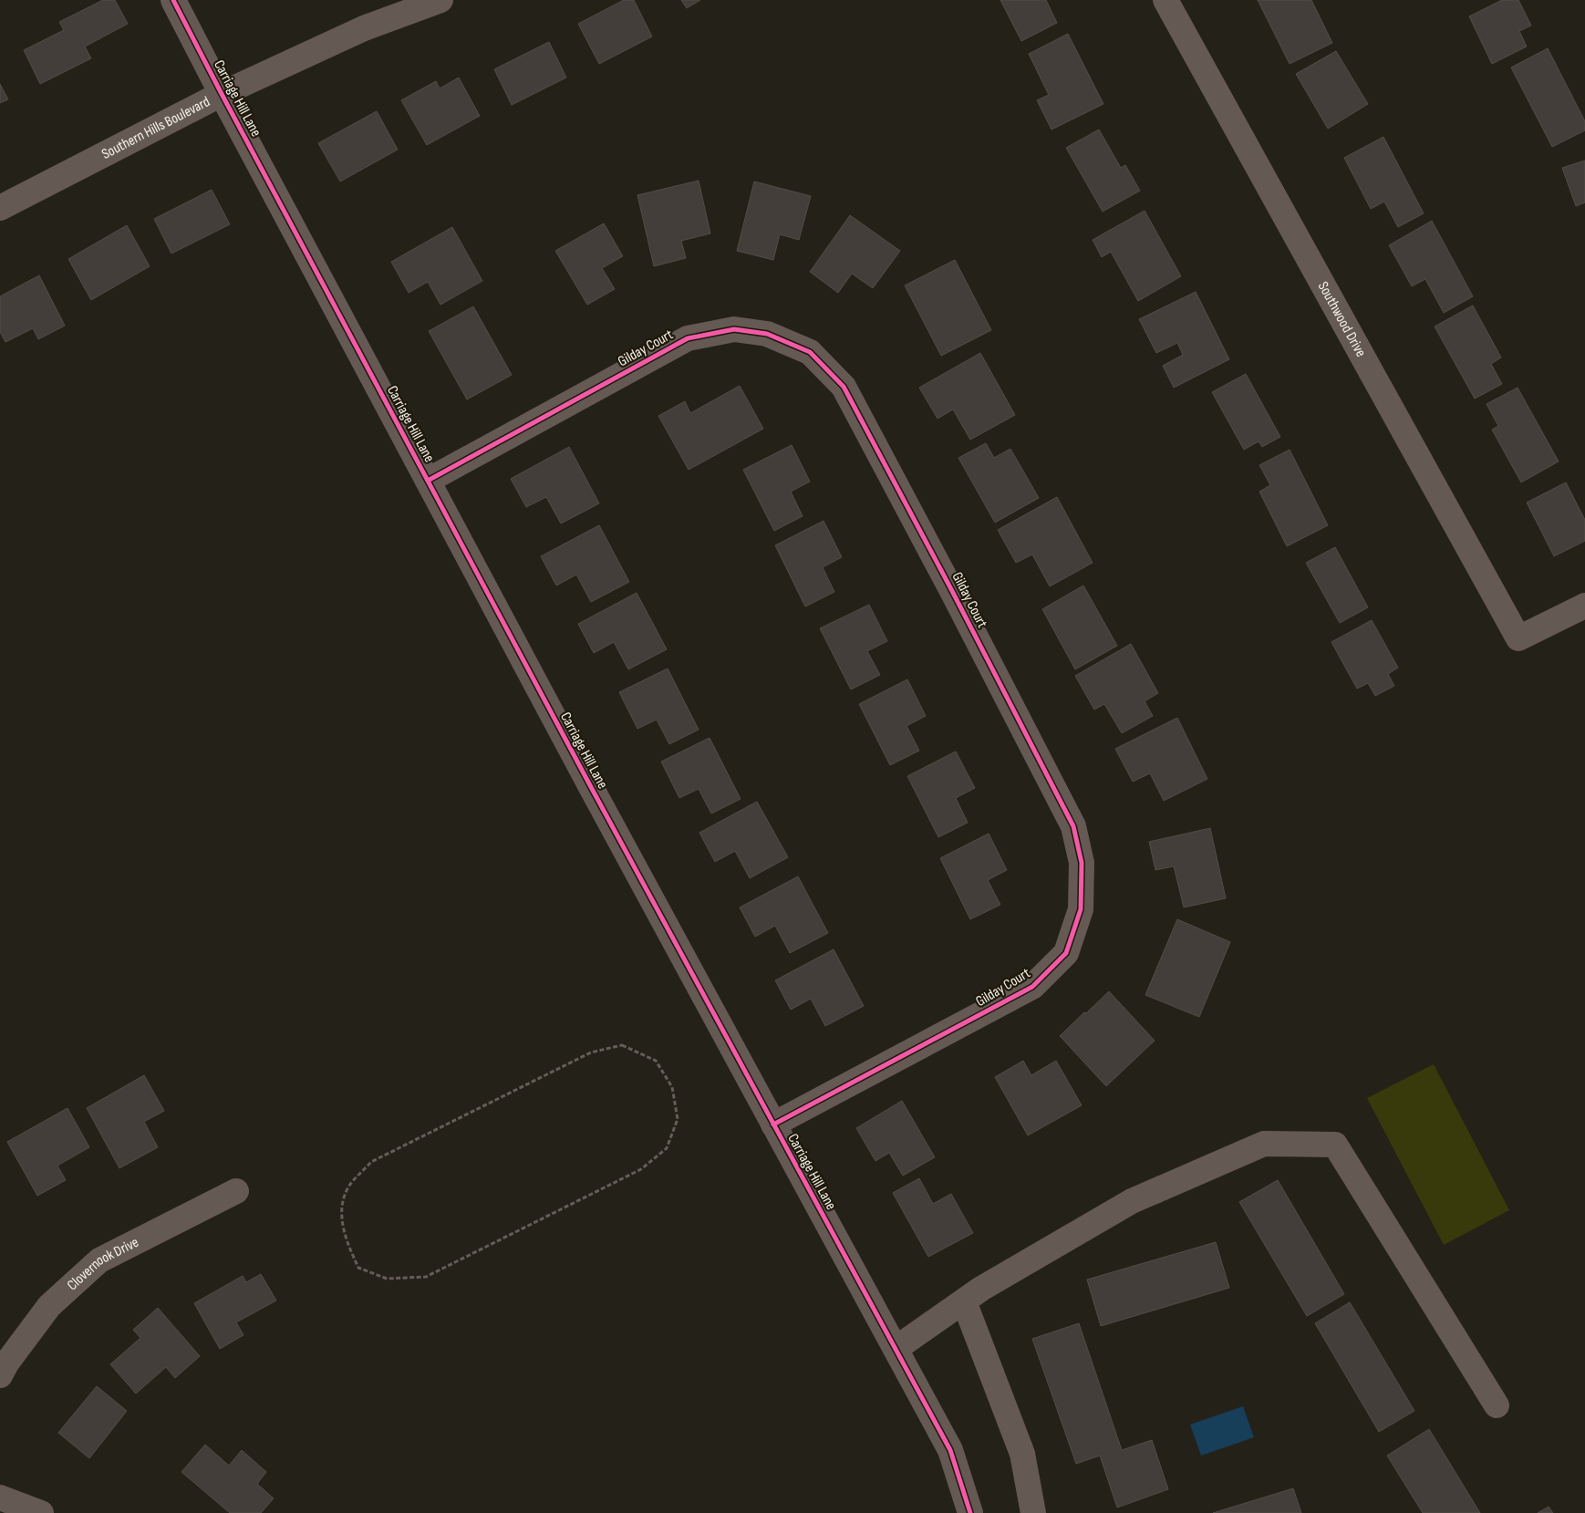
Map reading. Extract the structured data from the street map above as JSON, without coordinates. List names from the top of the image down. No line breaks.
{"streets":{"street":["Carriage Hill Lane","Southern Hills Boulevard","Southwood Drive","Gilday Court","Clovernook Drive"]},"crossings":[["Carriage Hill Lane","Southern Hills Boulevard"],["Carriage Hill Lane","Gilday Court"]]}
